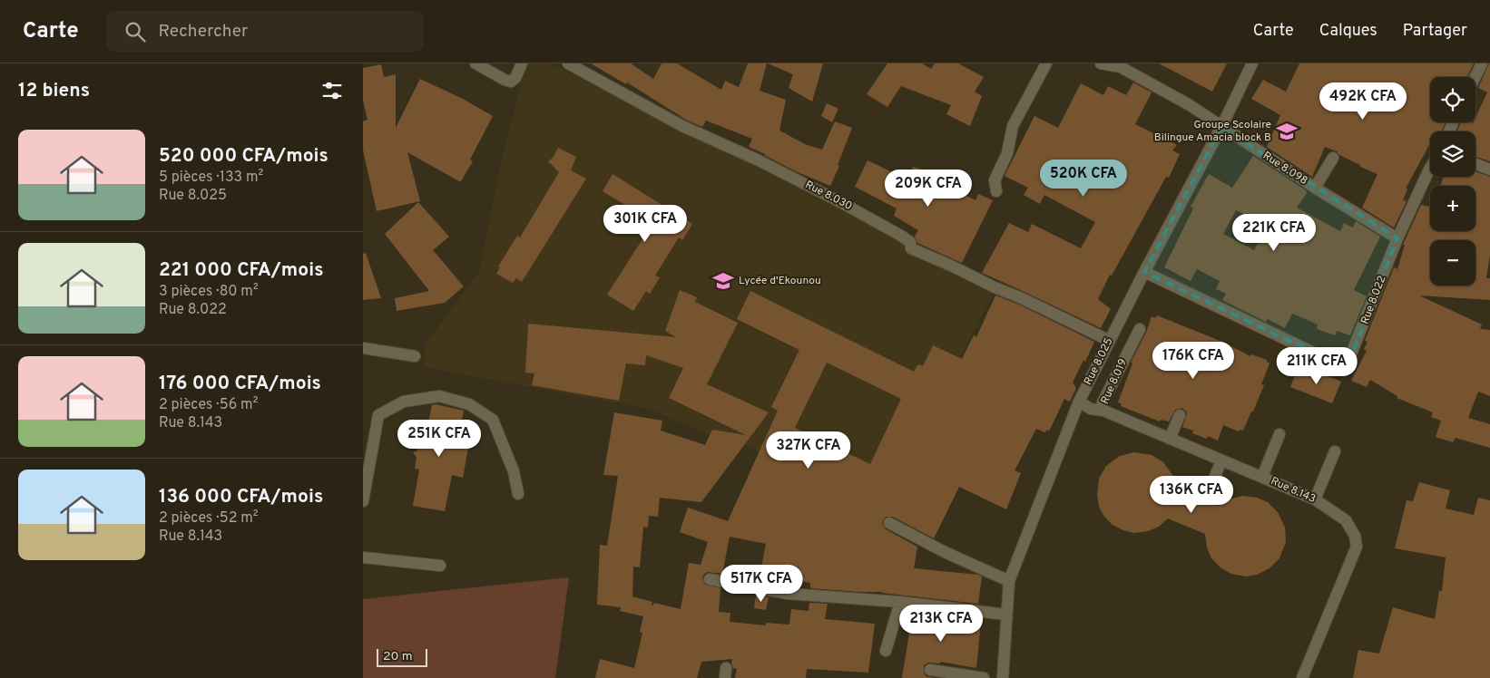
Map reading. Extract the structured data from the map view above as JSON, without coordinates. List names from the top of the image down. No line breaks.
{"streets":{"street":["Rue 8.098","Rue 8.030","Rue 8.022","Rue 8.025","Rue 8.019","Rue 8.143"]},"crossings":[["Rue 8.098","Rue 8.022"],["Rue 8.098","Rue 8.025"],["Rue 8.030","Rue 8.025"],["Rue 8.022","Rue 8.025"],["Rue 8.025","Rue 8.143"],["Rue 8.019","Rue 8.143"]],"places":{"school or university":["Groupe Scolaire Bilingue Amacia block B","Lycée d'Ekounou"]},"scale_bar":"20 m","page":{"header":"Carte","search":"Rechercher","nav":["Carte","Calques","Partager"],"heading":"12 biens","map_buttons":["+","−"],"price":["492K CFA","520K CFA","209K CFA","301K CFA","221K CFA","176K CFA","211K CFA","251K CFA","327K CFA","136K CFA","517K CFA","213K CFA"],"list":[{"name":"520 000 CFA/mois","note":"5 pièces · 133 m² · Rue 8.025"},{"name":"221 000 CFA/mois","note":"3 pièces · 80 m² · Rue 8.022"},{"name":"176 000 CFA/mois","note":"2 pièces · 56 m² · Rue 8.143"},{"name":"136 000 CFA/mois","note":"2 pièces · 52 m² · Rue 8.143"}],"scale":"20 m"}}
